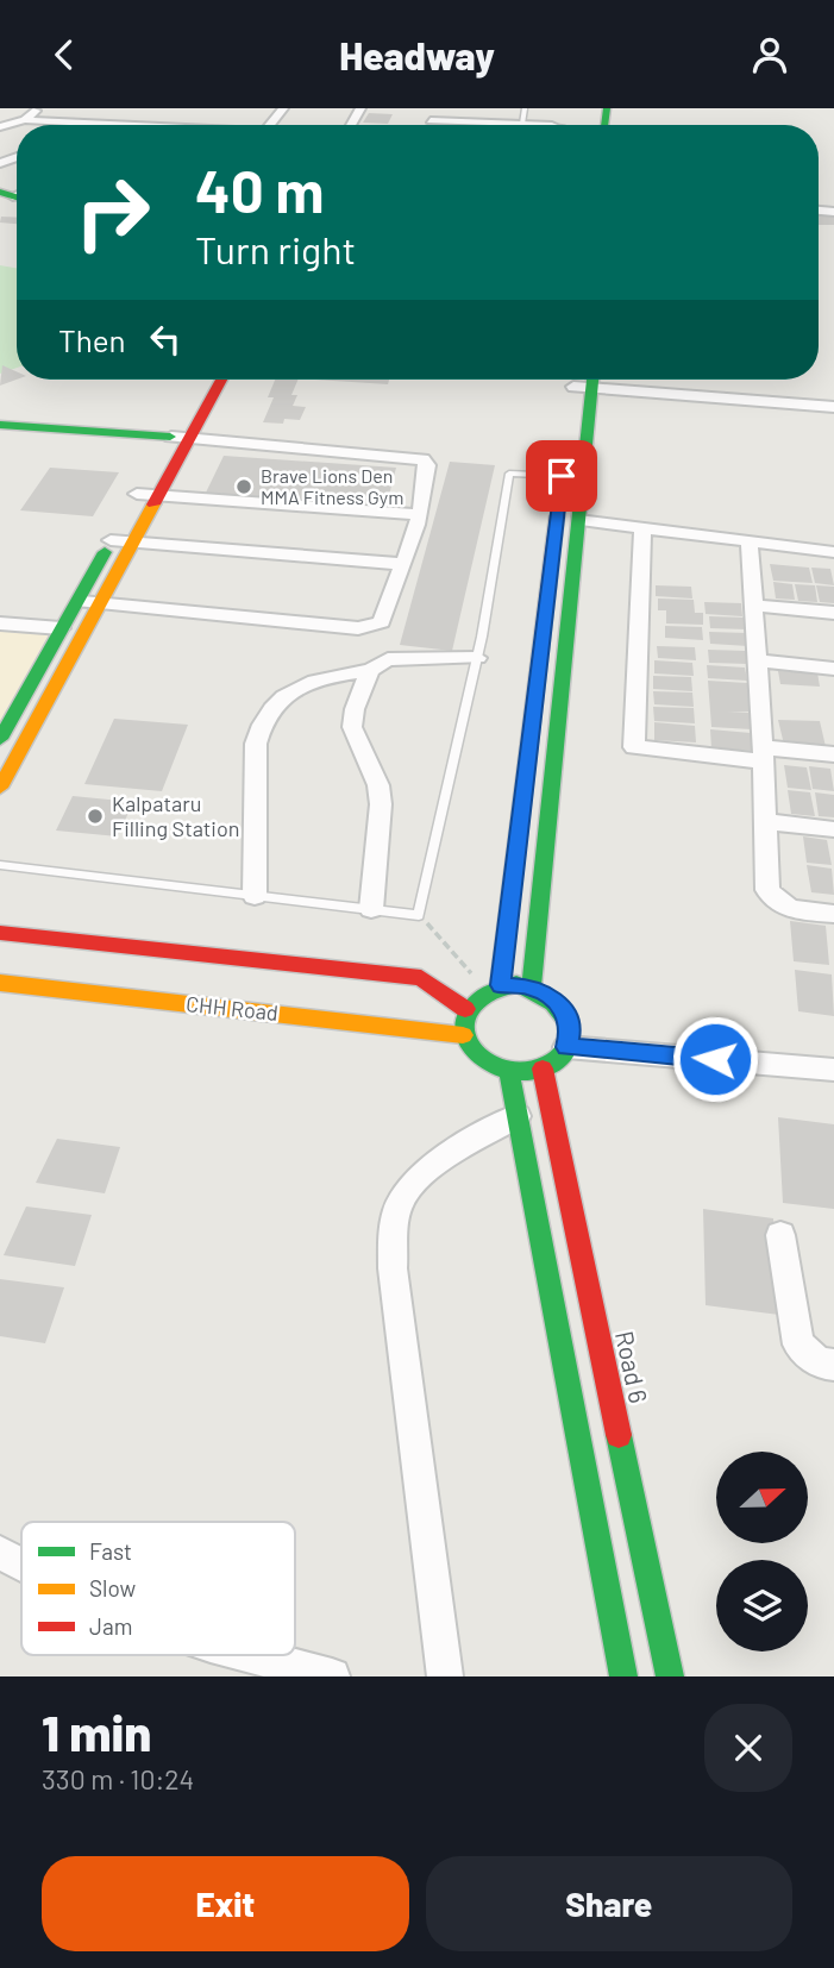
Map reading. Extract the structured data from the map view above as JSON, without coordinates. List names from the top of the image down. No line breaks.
{"streets":{"street":["CHH Road","Road 6"]},"crossings":[["CHH Road","Road 6"]],"places":["Brave Lions Den MMA Fitness Gym","Kalpataru Filling Station"],"legend":["Fast","Slow","Jam"],"north":"right","page":{"header":"Headway","turn":["40 m","Turn right"],"then":"Then","heading":["1 min","330 m · 10:24"],"buttons":["Exit","Share"]}}
